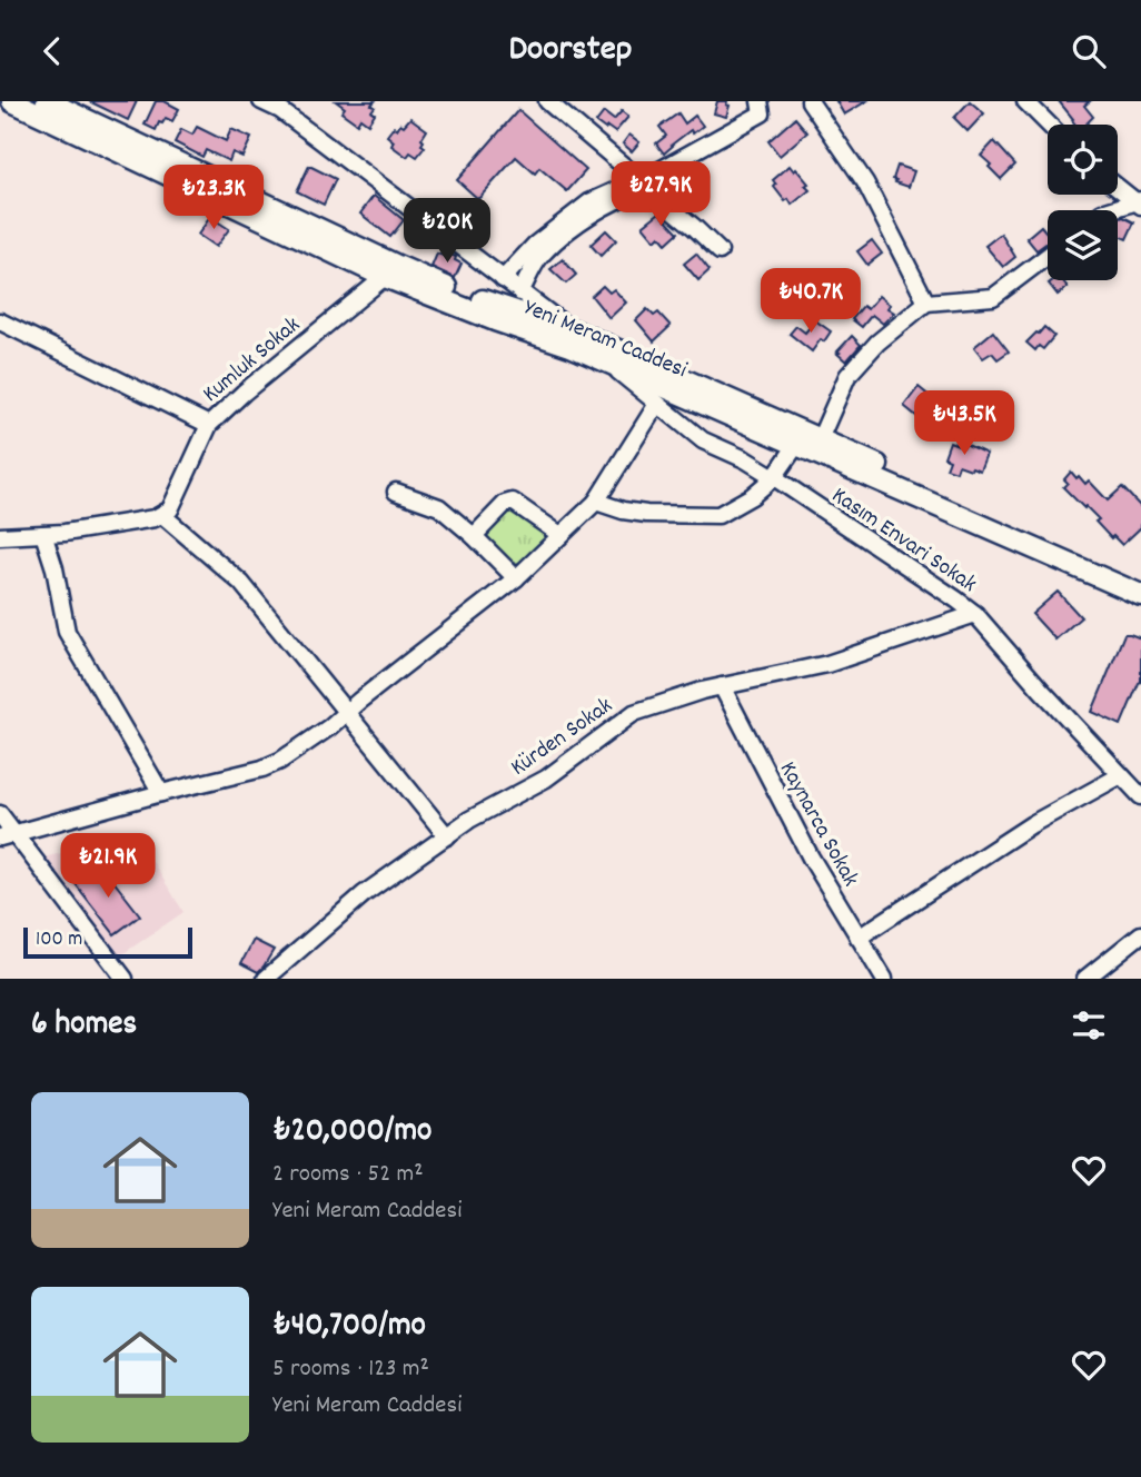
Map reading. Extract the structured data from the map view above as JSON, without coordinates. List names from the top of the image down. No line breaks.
{"streets":{"main road":["Yeni Meram Caddesi"],"street":["Kumluk Sokak","Kasım Envari Sokak","Kürden Sokak","Kaynarca Sokak"]},"crossings":[["Yeni Meram Caddesi","Kumluk Sokak"],["Yeni Meram Caddesi","Kasım Envari Sokak"],["Kasım Envari Sokak","Kürden Sokak"],["Kürden Sokak","Kaynarca Sokak"]],"scale_bar":"100 m","page":{"header":"Doorstep","price":["₺27.9K","₺23.3K","₺20K","₺40.7K","₺43.5K","₺21.9K"],"scale":"100 m","heading":"6 homes","list":[{"name":"₺20,000/mo","note":"2 rooms · 52 m² · Yeni Meram Caddesi"},{"name":"₺40,700/mo","note":"5 rooms · 123 m² · Yeni Meram Caddesi"}]}}
